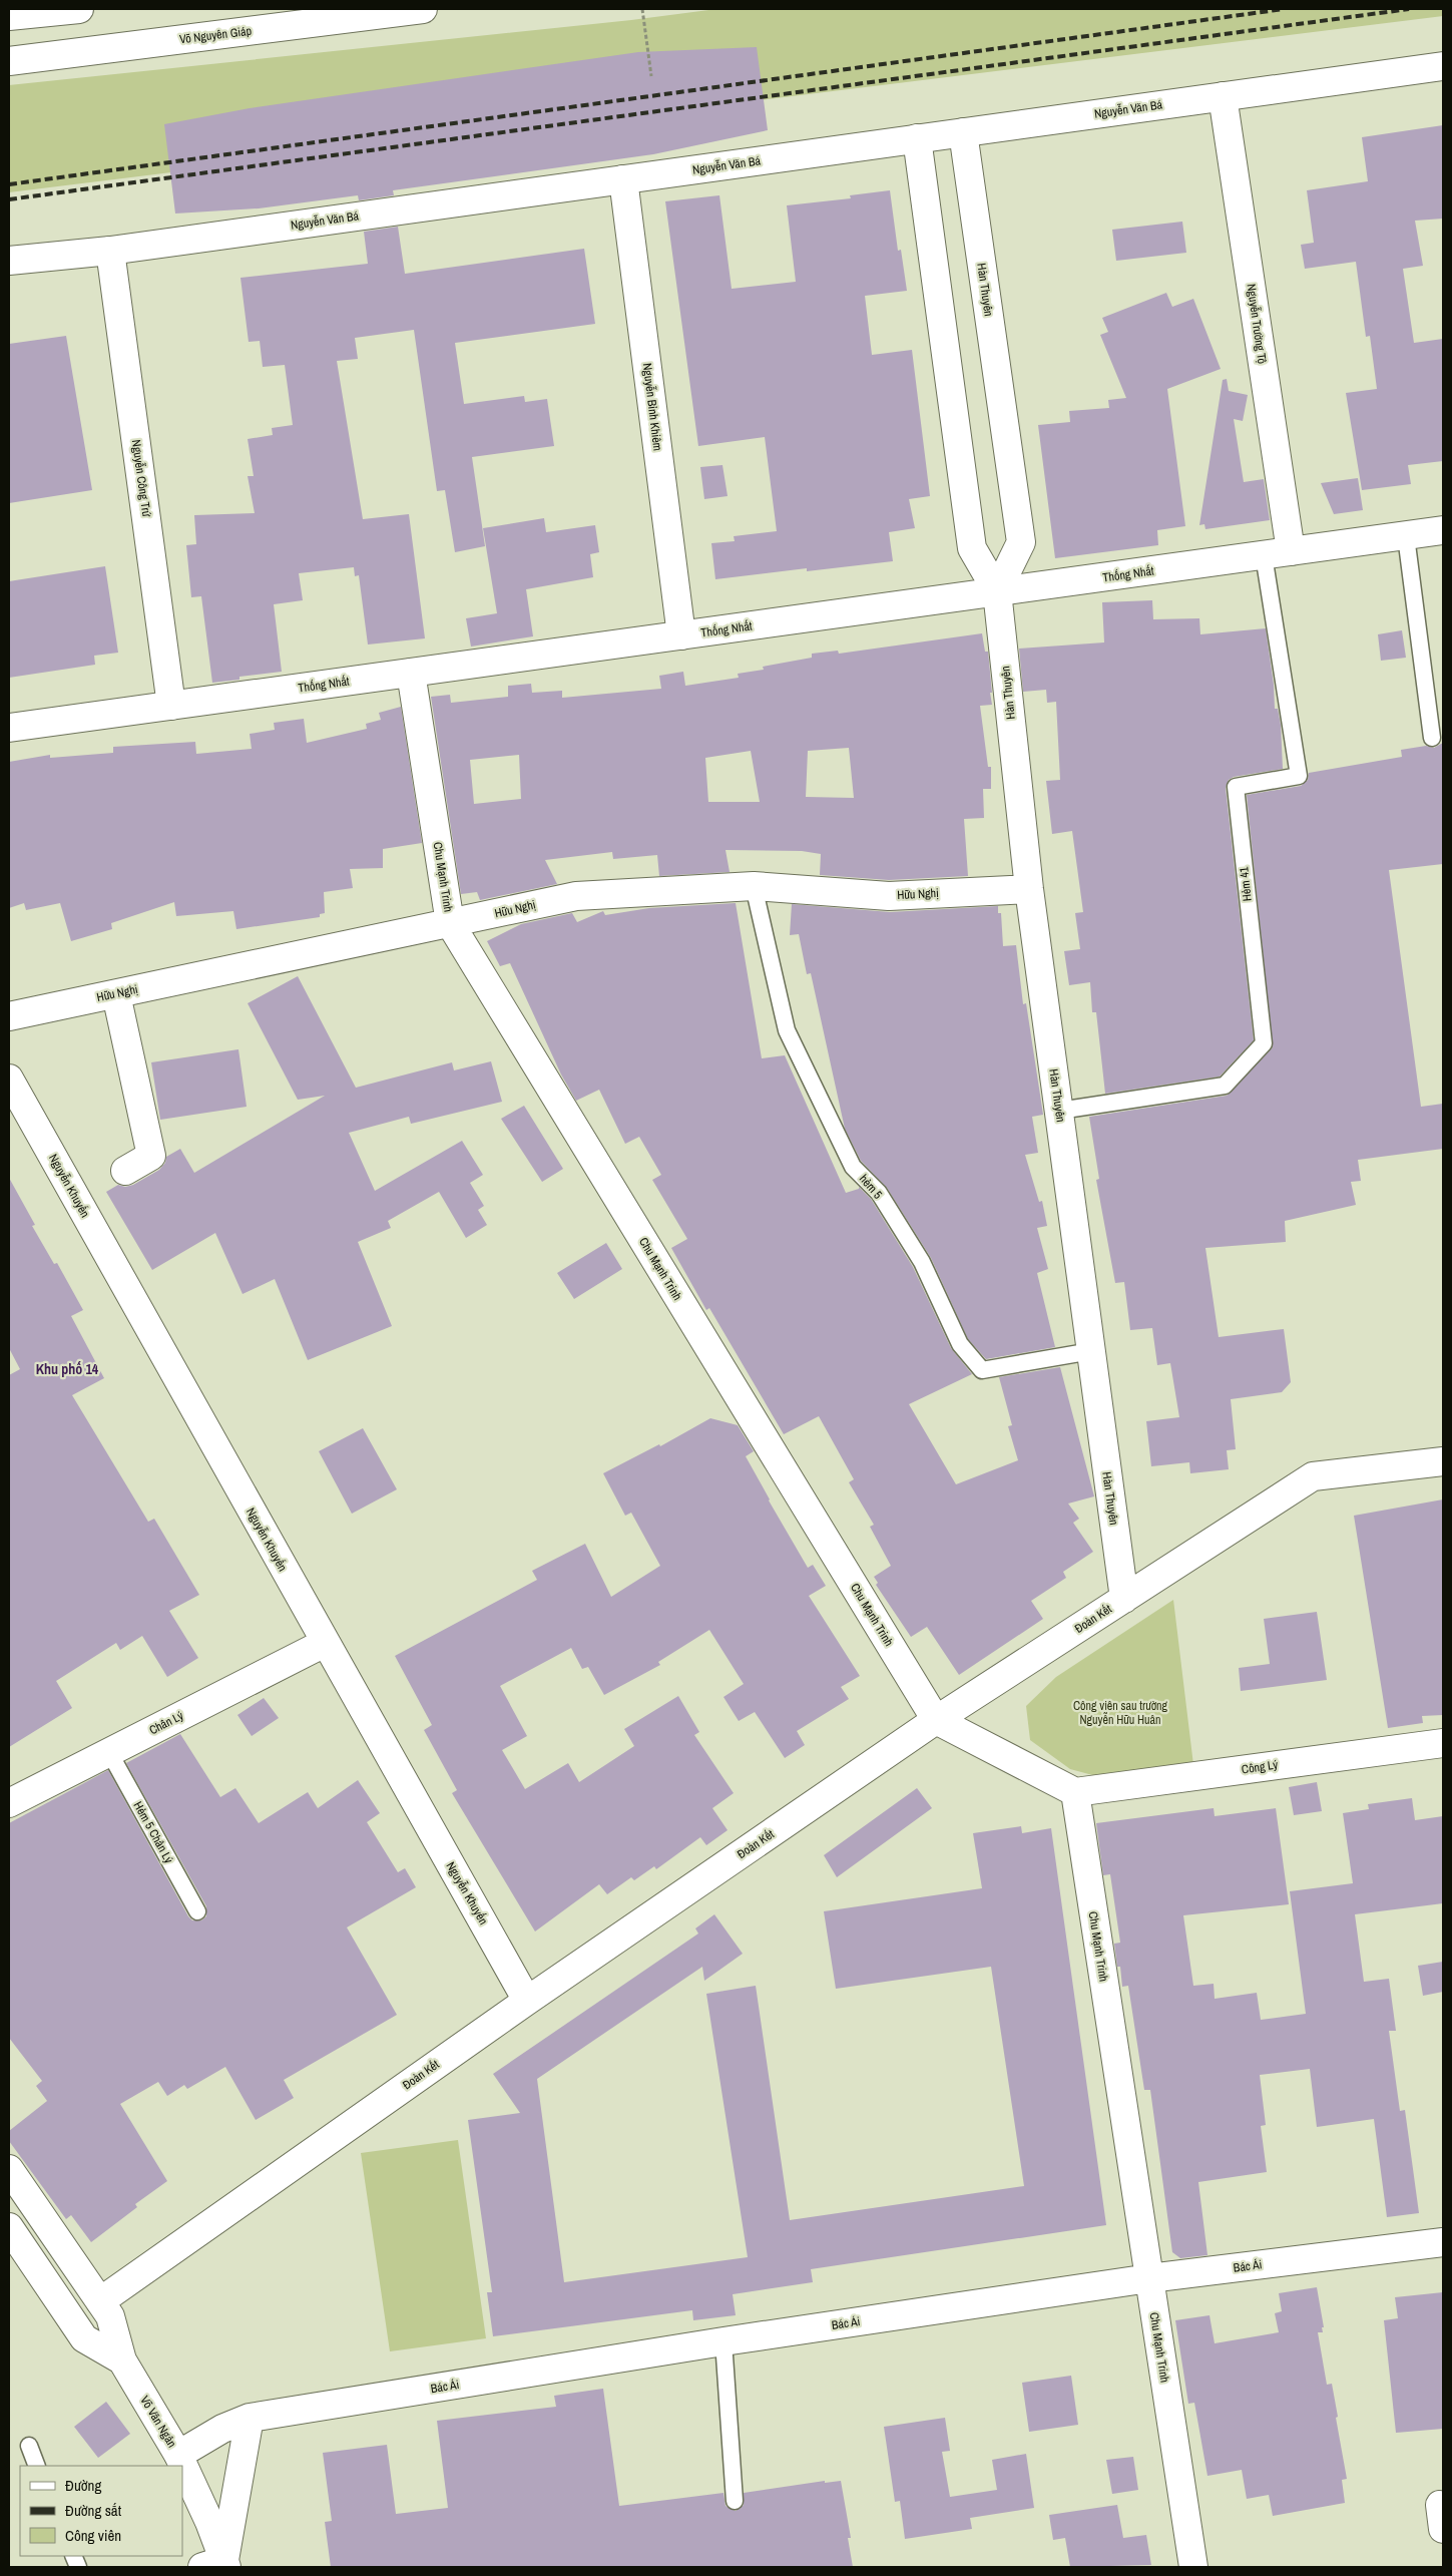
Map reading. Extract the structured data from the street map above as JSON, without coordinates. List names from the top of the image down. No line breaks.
{"streets":{"main road":["Võ Nguyên Giáp","Nguyễn Văn Bá","Hàn Thuyên","Nguyễn Trường Tộ","Nguyễn Bỉnh Khiêm","Nguyễn Công Trứ","Thống Nhất","Chu Mạnh Trinh","Hữu Nghị","Nguyễn Khuyến","Đoàn Kết","Chân Lý","Công Lý","Bác Ái","Võ Văn Ngân"],"lane":["Hẻm 41","hẻm 5","Hẻm 5 Chân Lý"]},"crossings":[["Nguyễn Văn Bá","Hàn Thuyên"],["Nguyễn Văn Bá","Nguyễn Trường Tộ"],["Nguyễn Văn Bá","Nguyễn Bỉnh Khiêm"],["Nguyễn Văn Bá","Nguyễn Công Trứ"],["Hàn Thuyên","Thống Nhất"],["Hàn Thuyên","Hẻm 41"],["Hàn Thuyên","Hữu Nghị"],["Hàn Thuyên","hẻm 5"],["Hàn Thuyên","Đoàn Kết"],["Nguyễn Trường Tộ","Thống Nhất"],["Nguyễn Bỉnh Khiêm","Thống Nhất"],["Nguyễn Công Trứ","Thống Nhất"],["Thống Nhất","Chu Mạnh Trinh"],["Thống Nhất","Hẻm 41"],["Chu Mạnh Trinh","Hữu Nghị"],["Chu Mạnh Trinh","Đoàn Kết"],["Chu Mạnh Trinh","Công Lý"],["Chu Mạnh Trinh","Bác Ái"],["Hữu Nghị","hẻm 5"],["Nguyễn Khuyến","Đoàn Kết"],["Nguyễn Khuyến","Chân Lý"],["Đoàn Kết","Võ Văn Ngân"],["Chân Lý","Hẻm 5 Chân Lý"],["Bác Ái","Võ Văn Ngân"]],"districts":["Khu phố 14"],"parks":["Công viên sau trường Nguyễn Hữu Huân"],"legend":["Đường","Đường sắt","Công viên"]}
